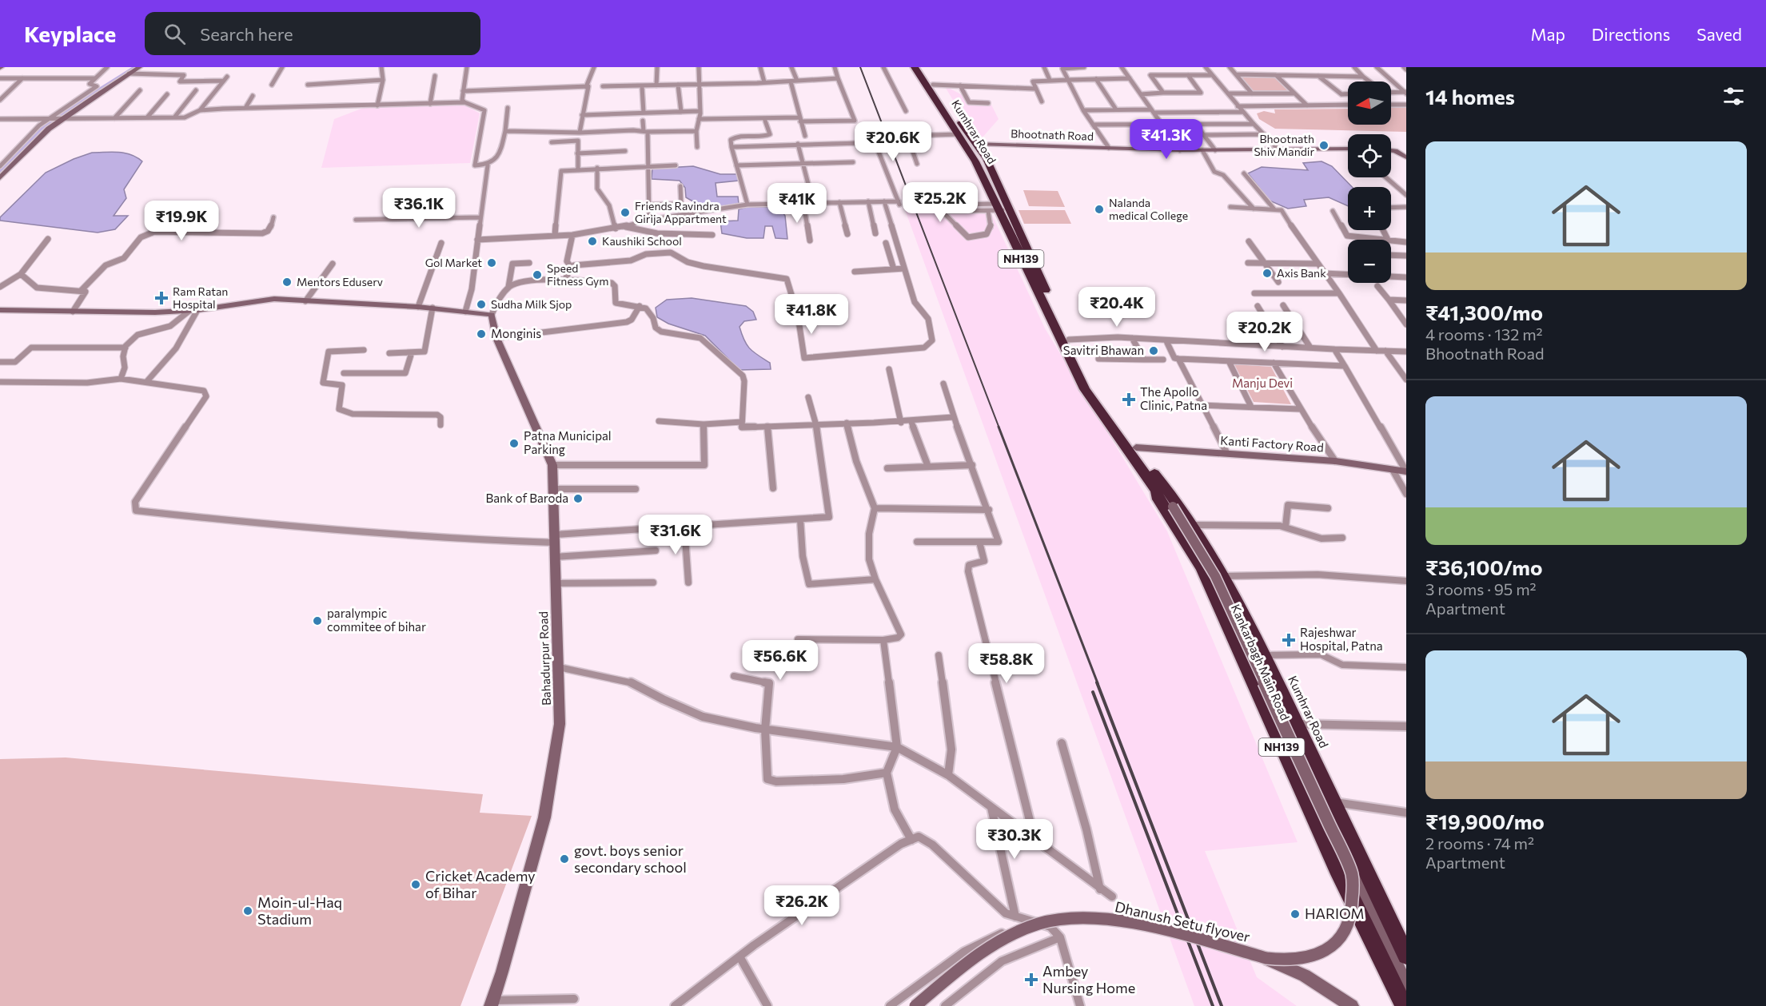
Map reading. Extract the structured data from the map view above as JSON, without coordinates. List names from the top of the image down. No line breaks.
{"streets":{"highway":["Kumhrar Road","NH139","Kankarbagh Main Road"],"street":["Bhootnath Road","Kanti Factory Road","Bahadurpur Road","Dhanush Setu flyover"]},"crossings":[["Kumhrar Road","Bhootnath Road"],["Kumhrar Road","NH139"],["Kumhrar Road","Kankarbagh Main Road"],["NH139","Kanti Factory Road"],["NH139","Kankarbagh Main Road"]],"parks":["Manju Devi"],"places":{"other":["Bhootnath Shiv Mandir","Nalanda medical College","Friends Ravindra Girija Appartment","Kaushiki School","Gol Market","Axis Bank","Speed Fitness Gym","Mentors Eduserv","Sudha Milk Sjop","Monginis","Savitri Bhawan","Patna Municipal Parking","Bank of Baroda","paralympic commitee of bihar","govt. boys senior secondary school","Cricket Academy of Bihar","Moin-ul-Haq Stadium","HARIOM"],"health":["Ram Ratan Hospital","The Apollo Clinic, Patna","Rajeshwar Hospital, Patna","Ambey Nursing Home"]},"north":"left","page":{"header":"Keyplace","search":"Search here","nav":["Map","Directions","Saved"],"heading":"14 homes","map_buttons":["+","−"],"price":["₹41.3K","₹20.6K","₹25.2K","₹41K","₹36.1K","₹19.9K","₹20.4K","₹41.8K","₹20.2K","₹31.6K","₹56.6K","₹58.8K","₹30.3K","₹26.2K"],"list":[{"name":"₹41,300/mo","note":"4 rooms · 132 m² · Bhootnath Road"},{"name":"₹36,100/mo","note":"3 rooms · 95 m² · Apartment"},{"name":"₹19,900/mo","note":"2 rooms · 74 m² · Apartment"}]}}
